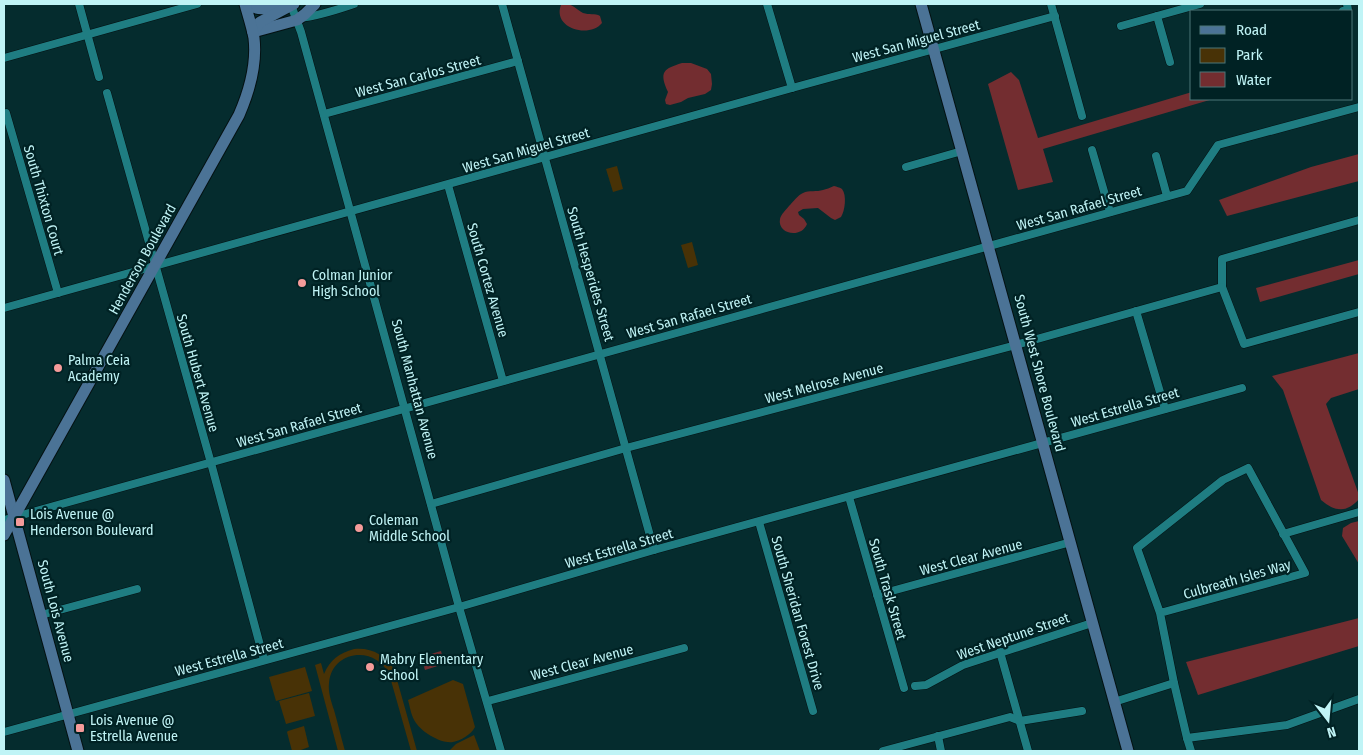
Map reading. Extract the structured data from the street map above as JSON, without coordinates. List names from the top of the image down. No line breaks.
{"streets":{"street":["West San Miguel Street","West San Carlos Street","South Thixton Court","West San Rafael Street","Henderson Boulevard","South Hesperides Street","South Cortez Avenue","South Hubert Avenue","South West Shore Boulevard","West Melrose Avenue","South Manhattan Avenue","West Estrella Street","West Clear Avenue","Culbreath Isles Way","South Trask Street","South Lois Avenue","South Sheridan Forest Drive","West Neptune Street"]},"crossings":[["West San Miguel Street","South Thixton Court"],["West San Miguel Street","Henderson Boulevard"],["West San Miguel Street","South Hesperides Street"],["West San Miguel Street","South Cortez Avenue"],["West San Miguel Street","South Hubert Avenue"],["West San Miguel Street","South West Shore Boulevard"],["West San Miguel Street","South Manhattan Avenue"],["West San Carlos Street","South Hesperides Street"],["West San Carlos Street","South Manhattan Avenue"],["West San Rafael Street","Henderson Boulevard"],["West San Rafael Street","South Hesperides Street"],["West San Rafael Street","South Cortez Avenue"],["West San Rafael Street","South Hubert Avenue"],["West San Rafael Street","South West Shore Boulevard"],["West San Rafael Street","South Manhattan Avenue"],["West San Rafael Street","South Lois Avenue"],["Henderson Boulevard","South Hubert Avenue"],["Henderson Boulevard","South Lois Avenue"],["South Hesperides Street","West Melrose Avenue"],["South Hesperides Street","West Estrella Street"],["South Hubert Avenue","West Estrella Street"],["South West Shore Boulevard","West Melrose Avenue"],["South West Shore Boulevard","West Estrella Street"],["South West Shore Boulevard","West Clear Avenue"],["South West Shore Boulevard","West Neptune Street"],["West Melrose Avenue","South Manhattan Avenue"],["South Manhattan Avenue","West Estrella Street"],["South Manhattan Avenue","West Clear Avenue"],["West Estrella Street","South Trask Street"],["West Estrella Street","South Lois Avenue"],["West Estrella Street","South Sheridan Forest Drive"],["West Clear Avenue","South Trask Street"]],"places":{"other":["Colman Junior High School","Palma Ceia Academy","Coleman Middle School","Mabry Elementary School"],"transit":["Lois Avenue @ Henderson Boulevard","Lois Avenue @ Estrella Avenue"]},"legend":["Road","Park","Water"],"north":"bottom"}
